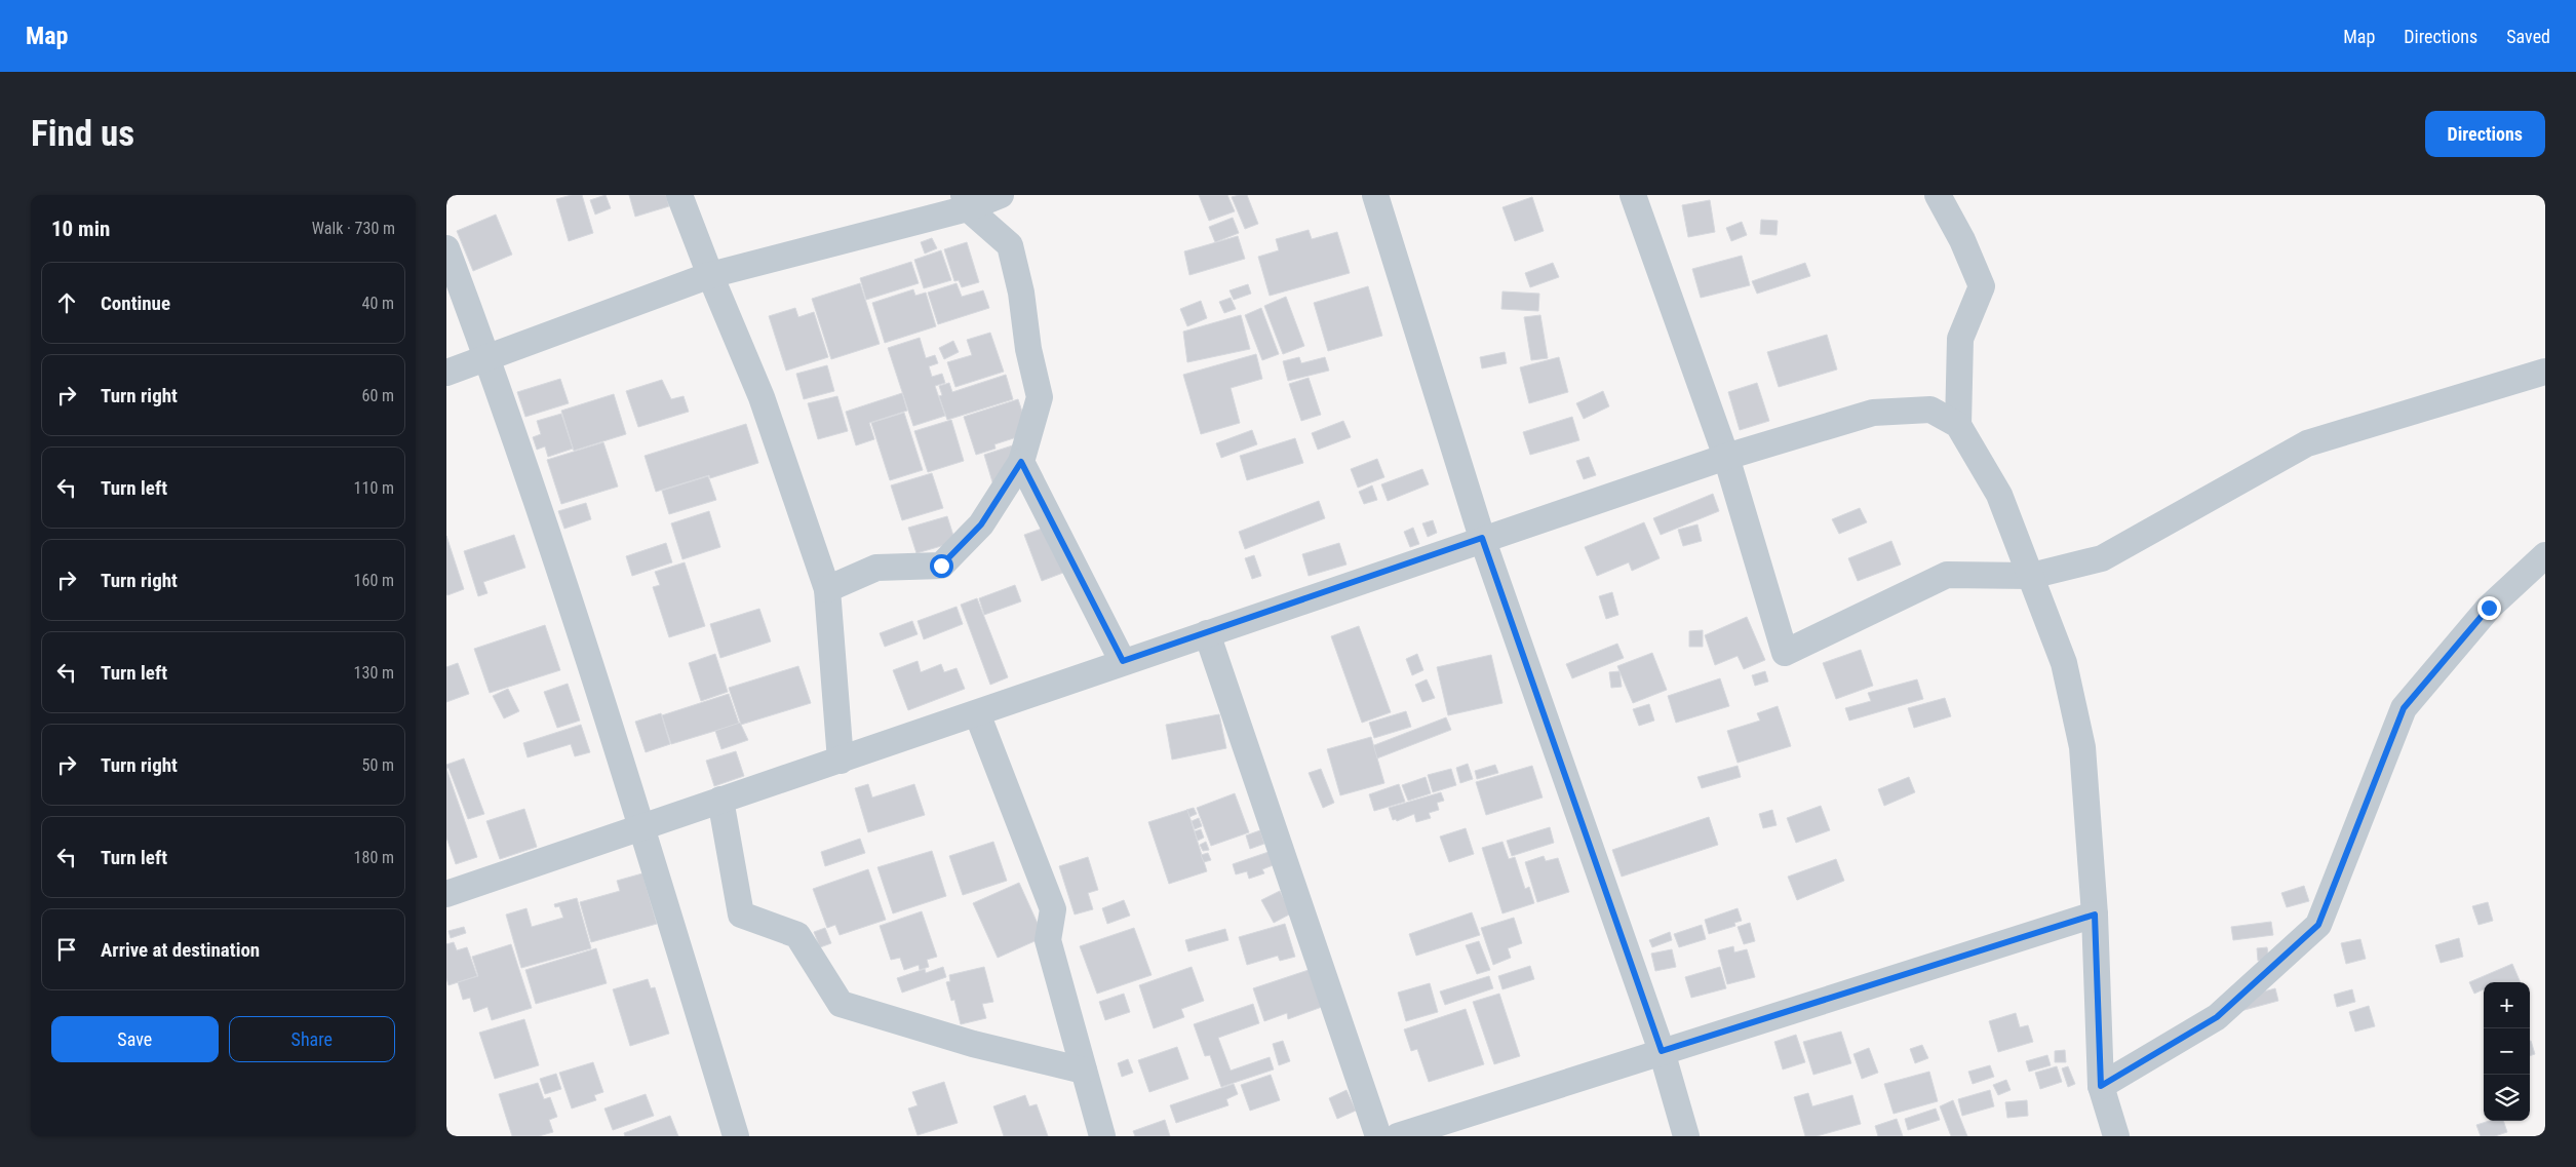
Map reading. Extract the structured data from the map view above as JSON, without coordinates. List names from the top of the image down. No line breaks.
{"page":{"header":"Map","nav":["Map","Directions","Saved"],"buttons":["Directions",["Save","Share"]],"title":"Find us","heading":["10 min","Walk · 730 m"],"list":[["Continue","40 m"],["Turn right","60 m"],["Turn left","110 m"],["Turn right","160 m"],["Turn left","130 m"],["Turn right","50 m"],["Turn left","180 m"],"Arrive at destination"],"map_buttons":["+","−"]}}
